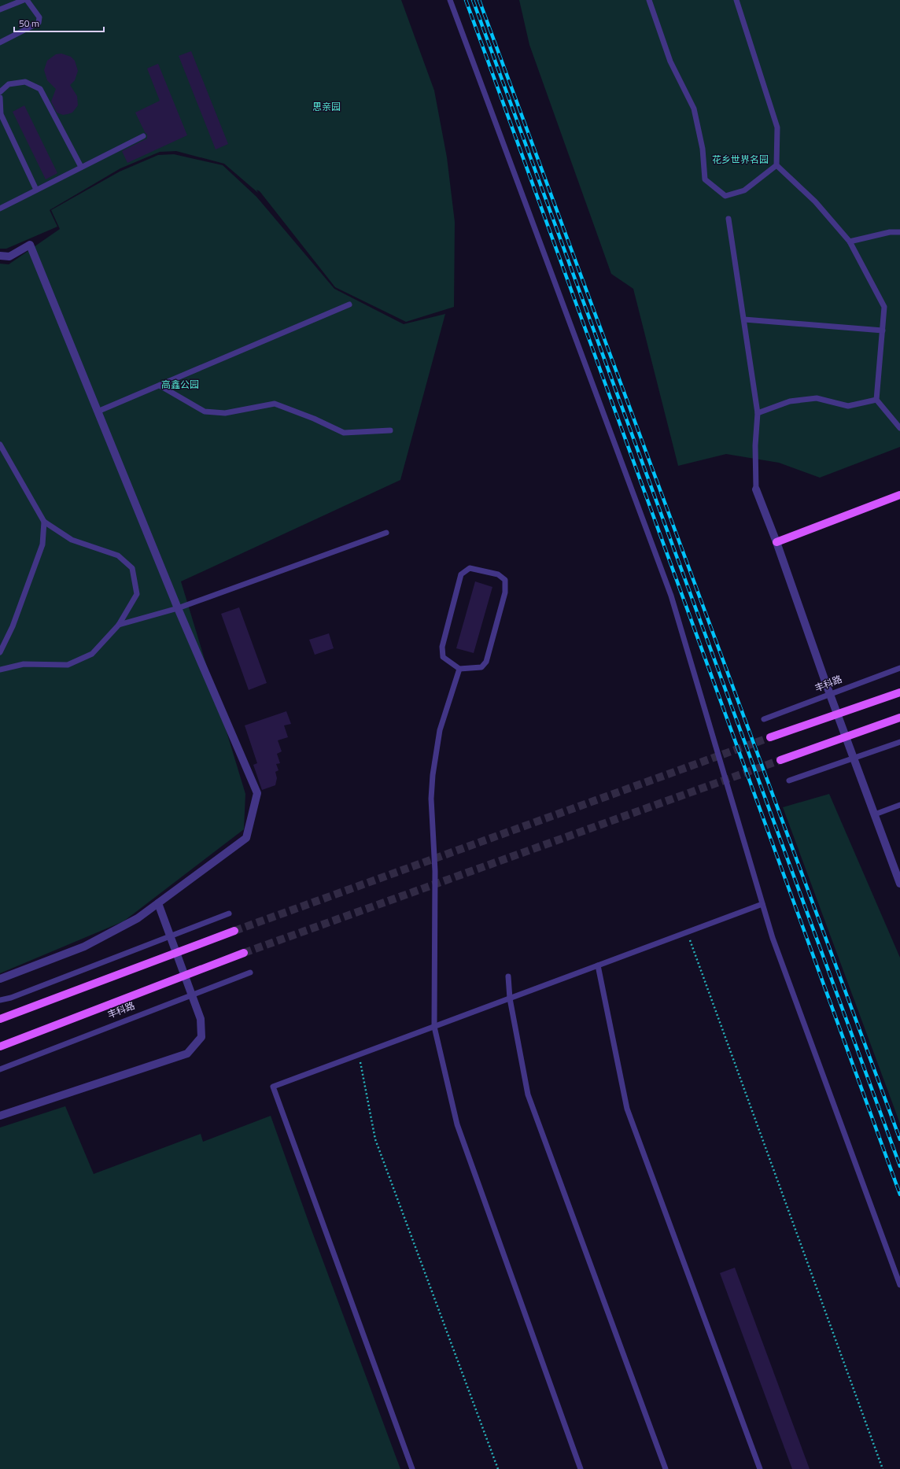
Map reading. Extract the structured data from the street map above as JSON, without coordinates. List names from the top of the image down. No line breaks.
{"streets":{"main road":["丰科路"]},"parks":["思亲园","花乡世界名园","高鑫公园"],"scale_bar":"50 m"}
